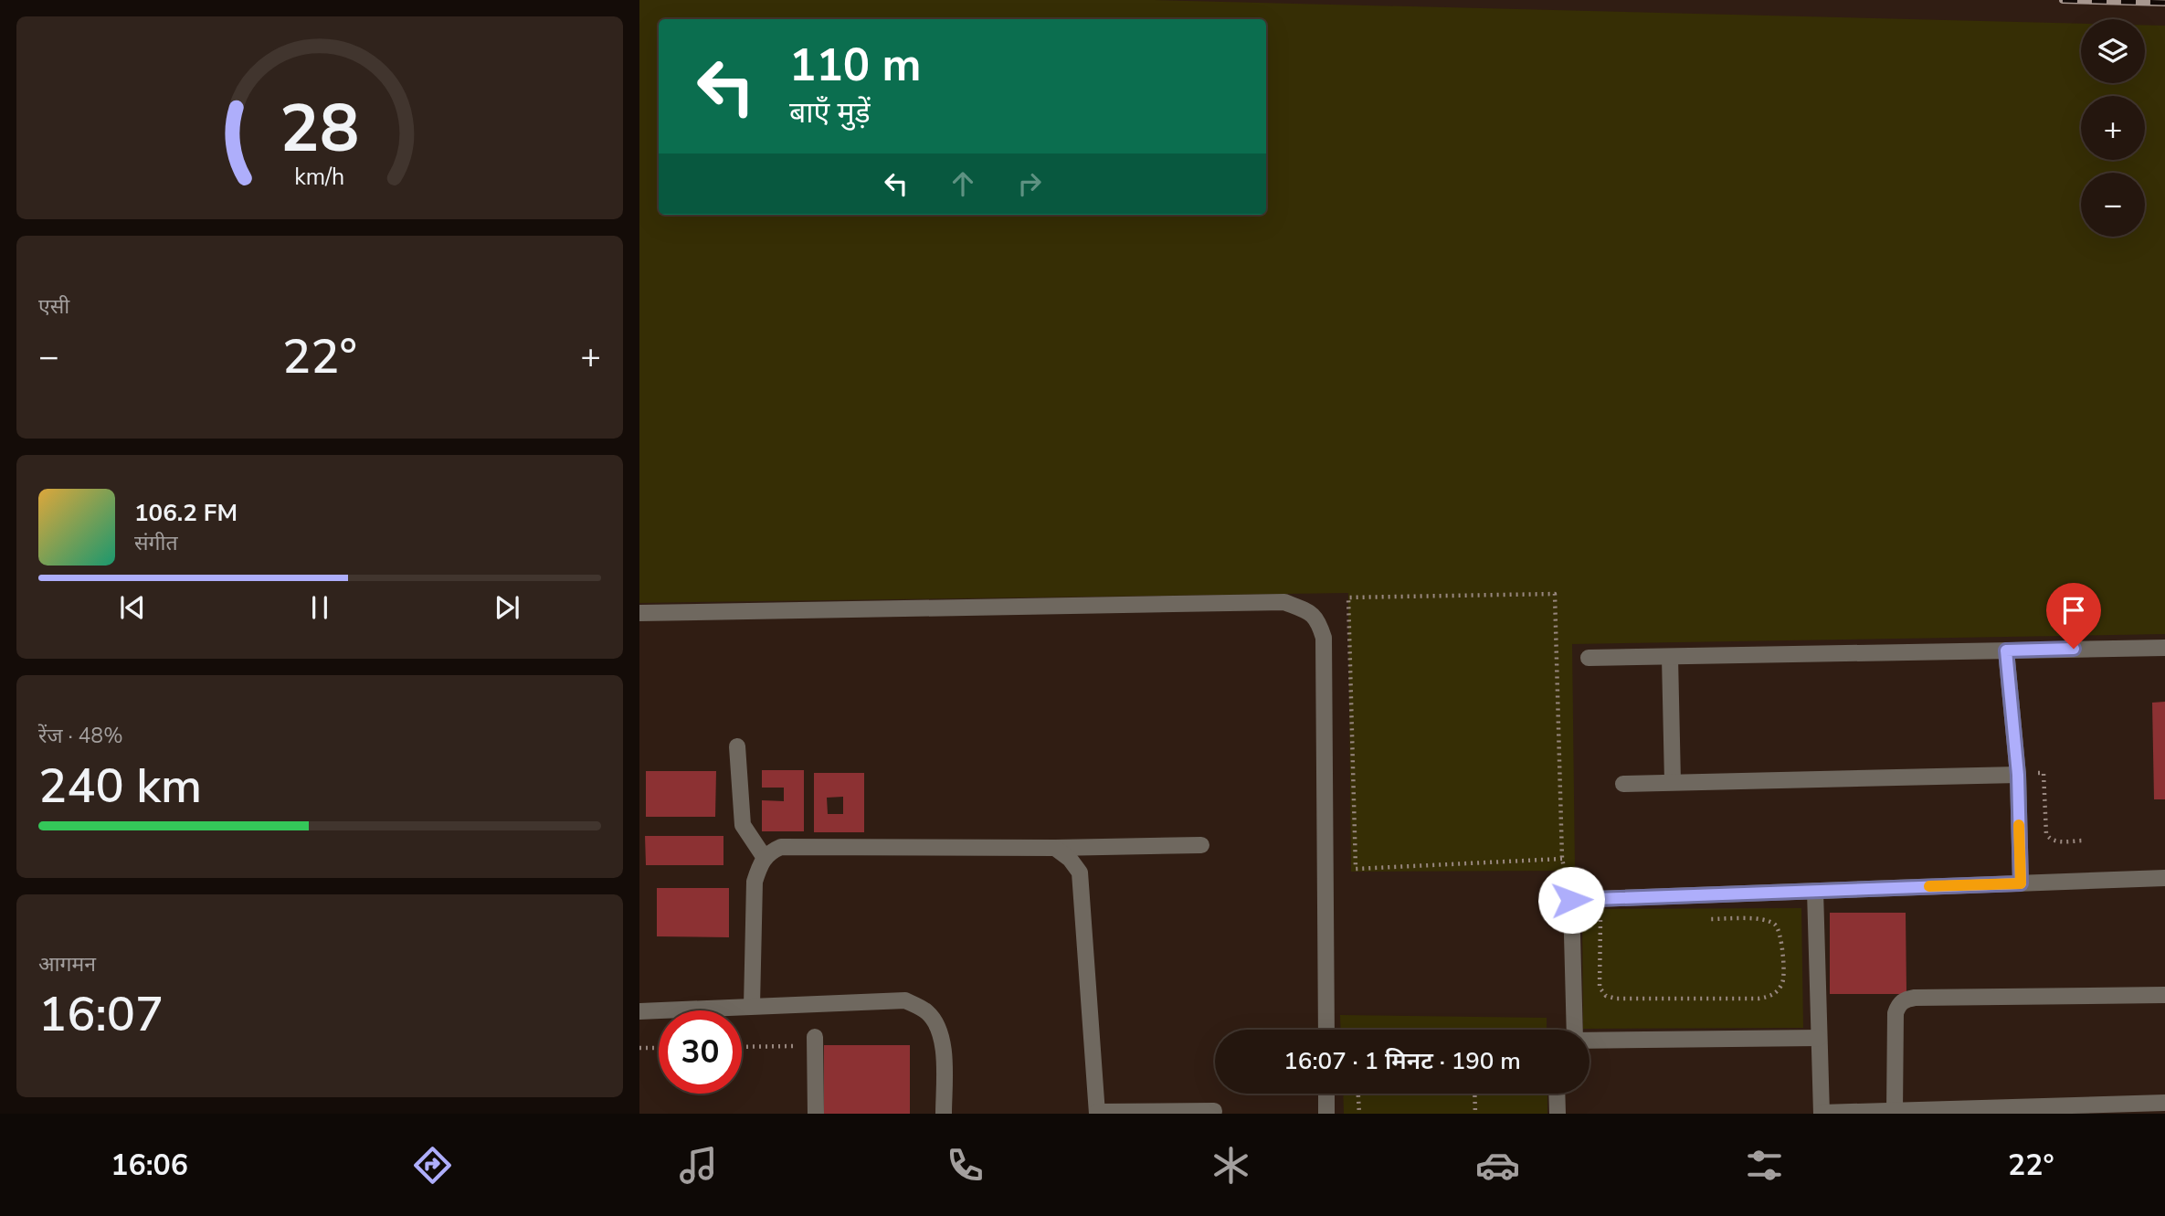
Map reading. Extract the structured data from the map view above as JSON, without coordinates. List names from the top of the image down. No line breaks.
{"page":{"map_buttons":["+","−"],"turn":["110 m","बाएँ मुड़ें"],"tile":["एसी",["रेंज · 48%","240 km"],["आगमन","16:07"]],"heat":["−","22°","+"],"song":["106.2 FM","संगीत"],"limit":"30","trip":"16:07 · 1 मिनट · 190 m","tabs":["16:06","22°"],"gauge":["28","km/h"]}}
